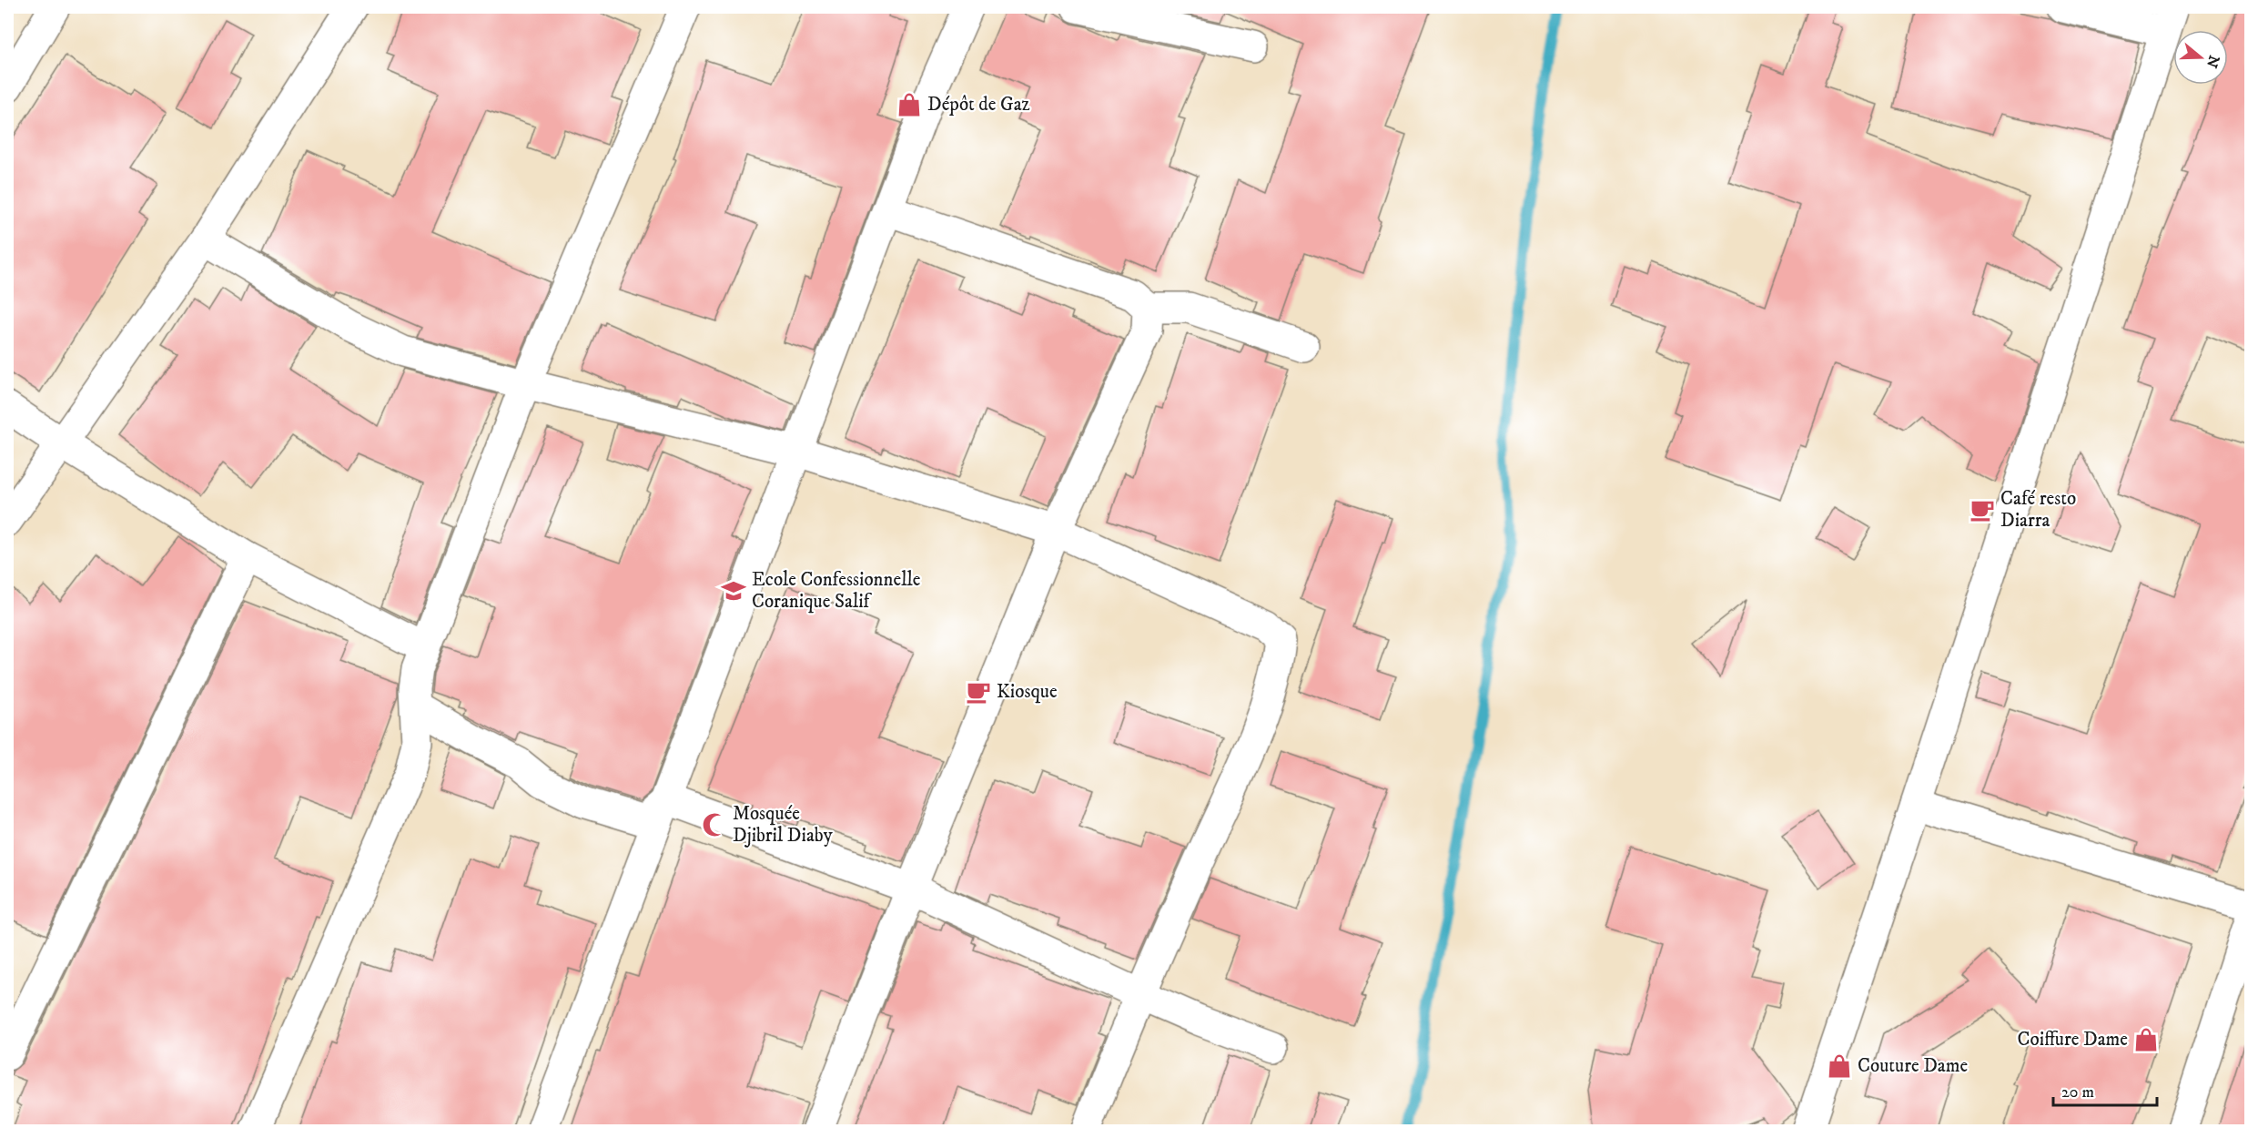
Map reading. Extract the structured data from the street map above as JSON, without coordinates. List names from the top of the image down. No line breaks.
{"places":{"shop":["Dépôt de Gaz","Coiffure Dame","Couture Dame"],"cafe":["Café resto Diarra","Kiosque"],"school or university":["Ecole Confessionnelle Coranique Salif"],"mosque":["Mosquée Djibril Diaby"]},"scale_bar":"20 m","north":"right"}
